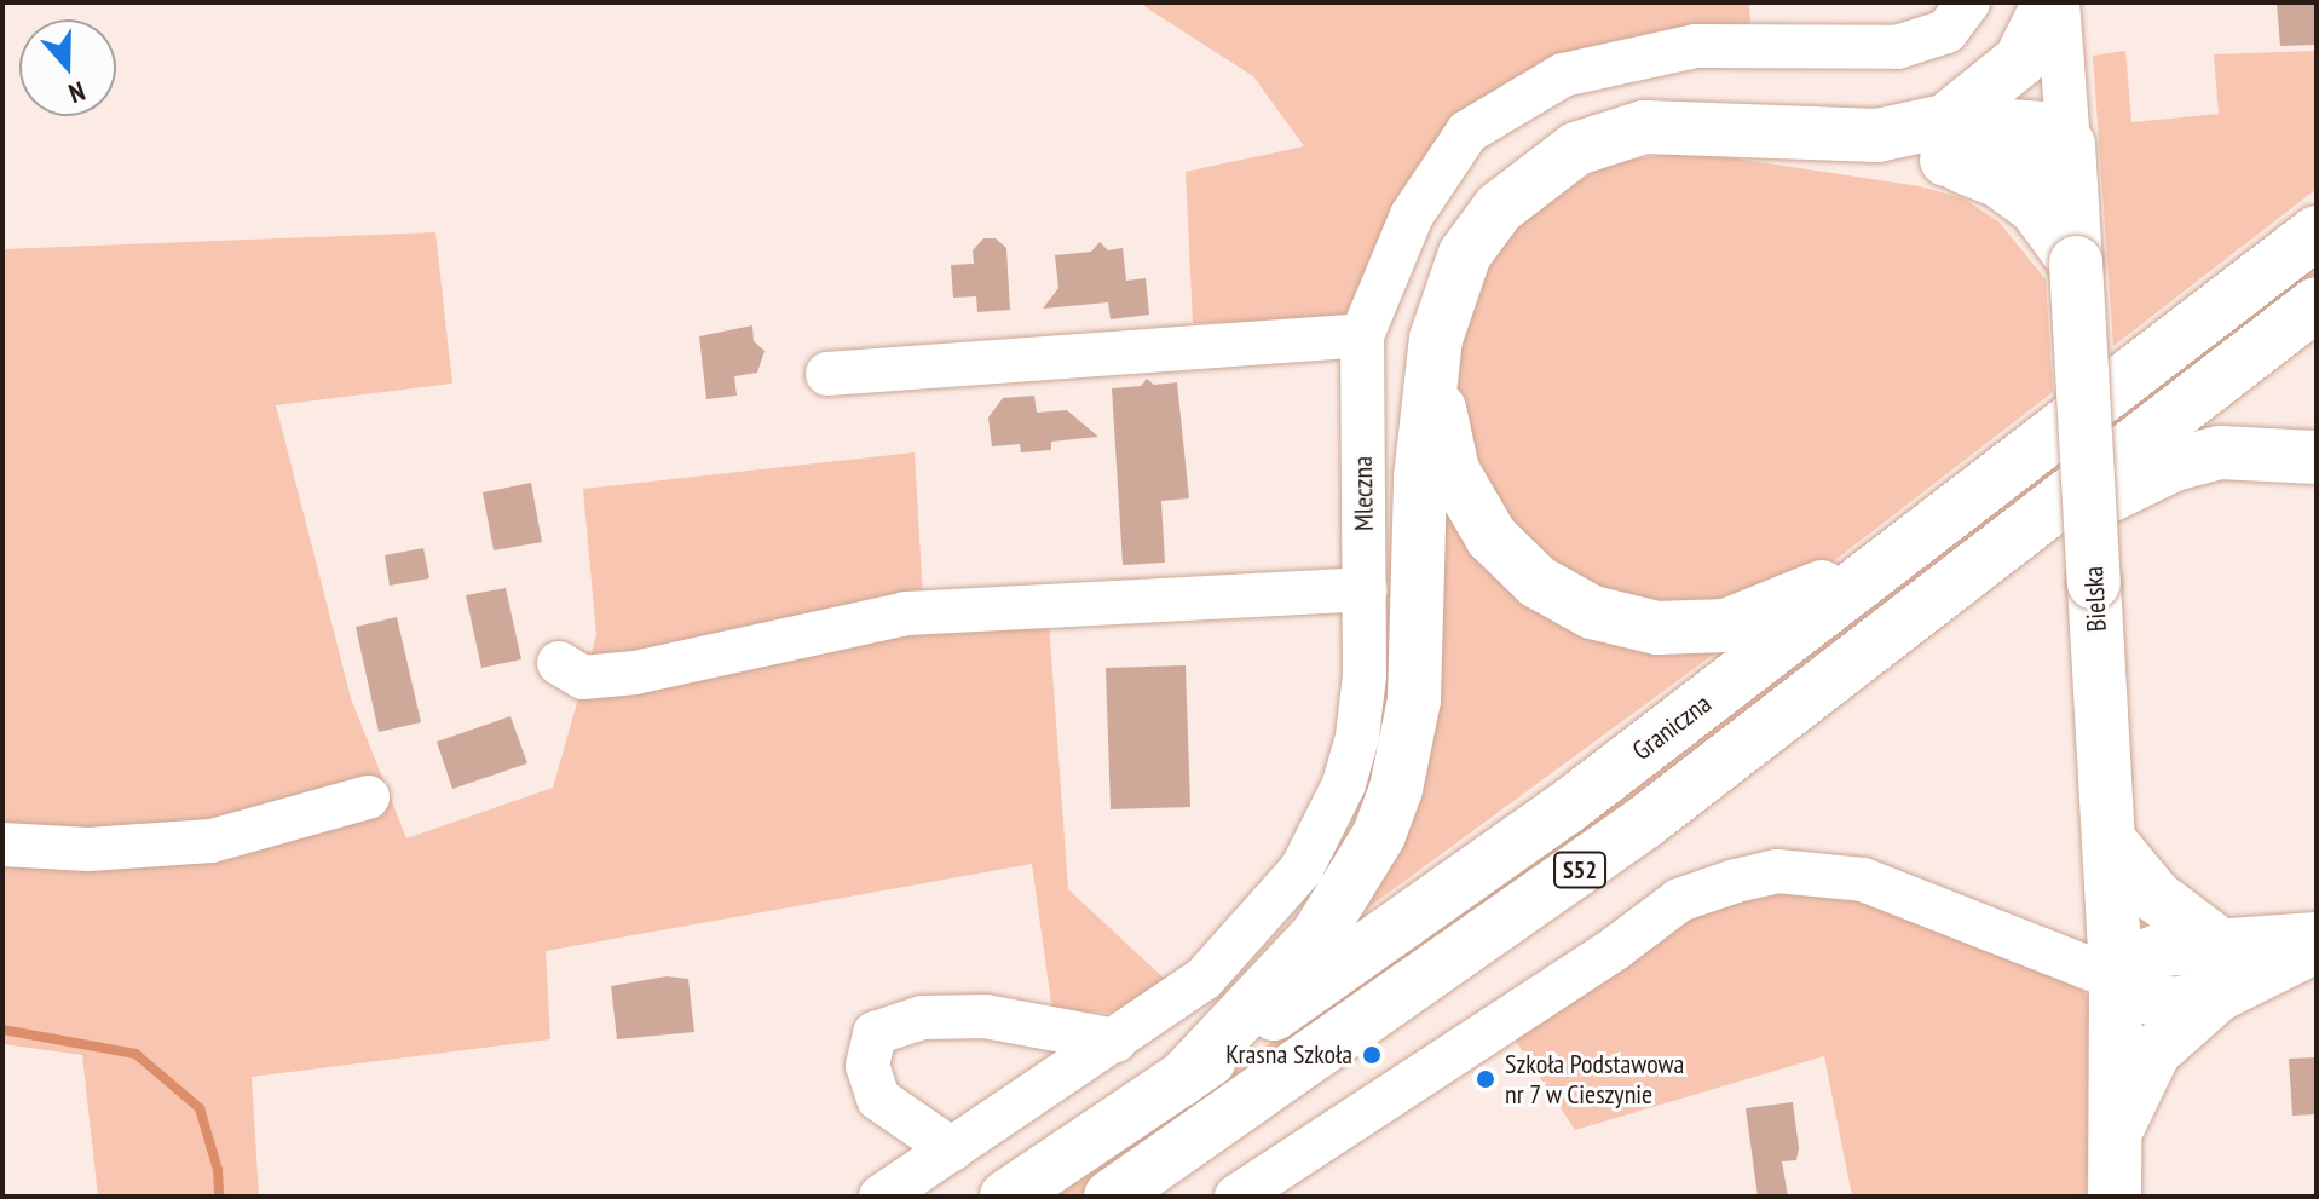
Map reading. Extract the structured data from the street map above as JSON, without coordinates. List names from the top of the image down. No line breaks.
{"streets":{"main road":["Bielska","Graniczna","S52"],"street":["Mleczna"]},"places":["Krasna Szkoła","Szkoła Podstawowa nr 7 w Cieszynie"],"north":"bottom"}
